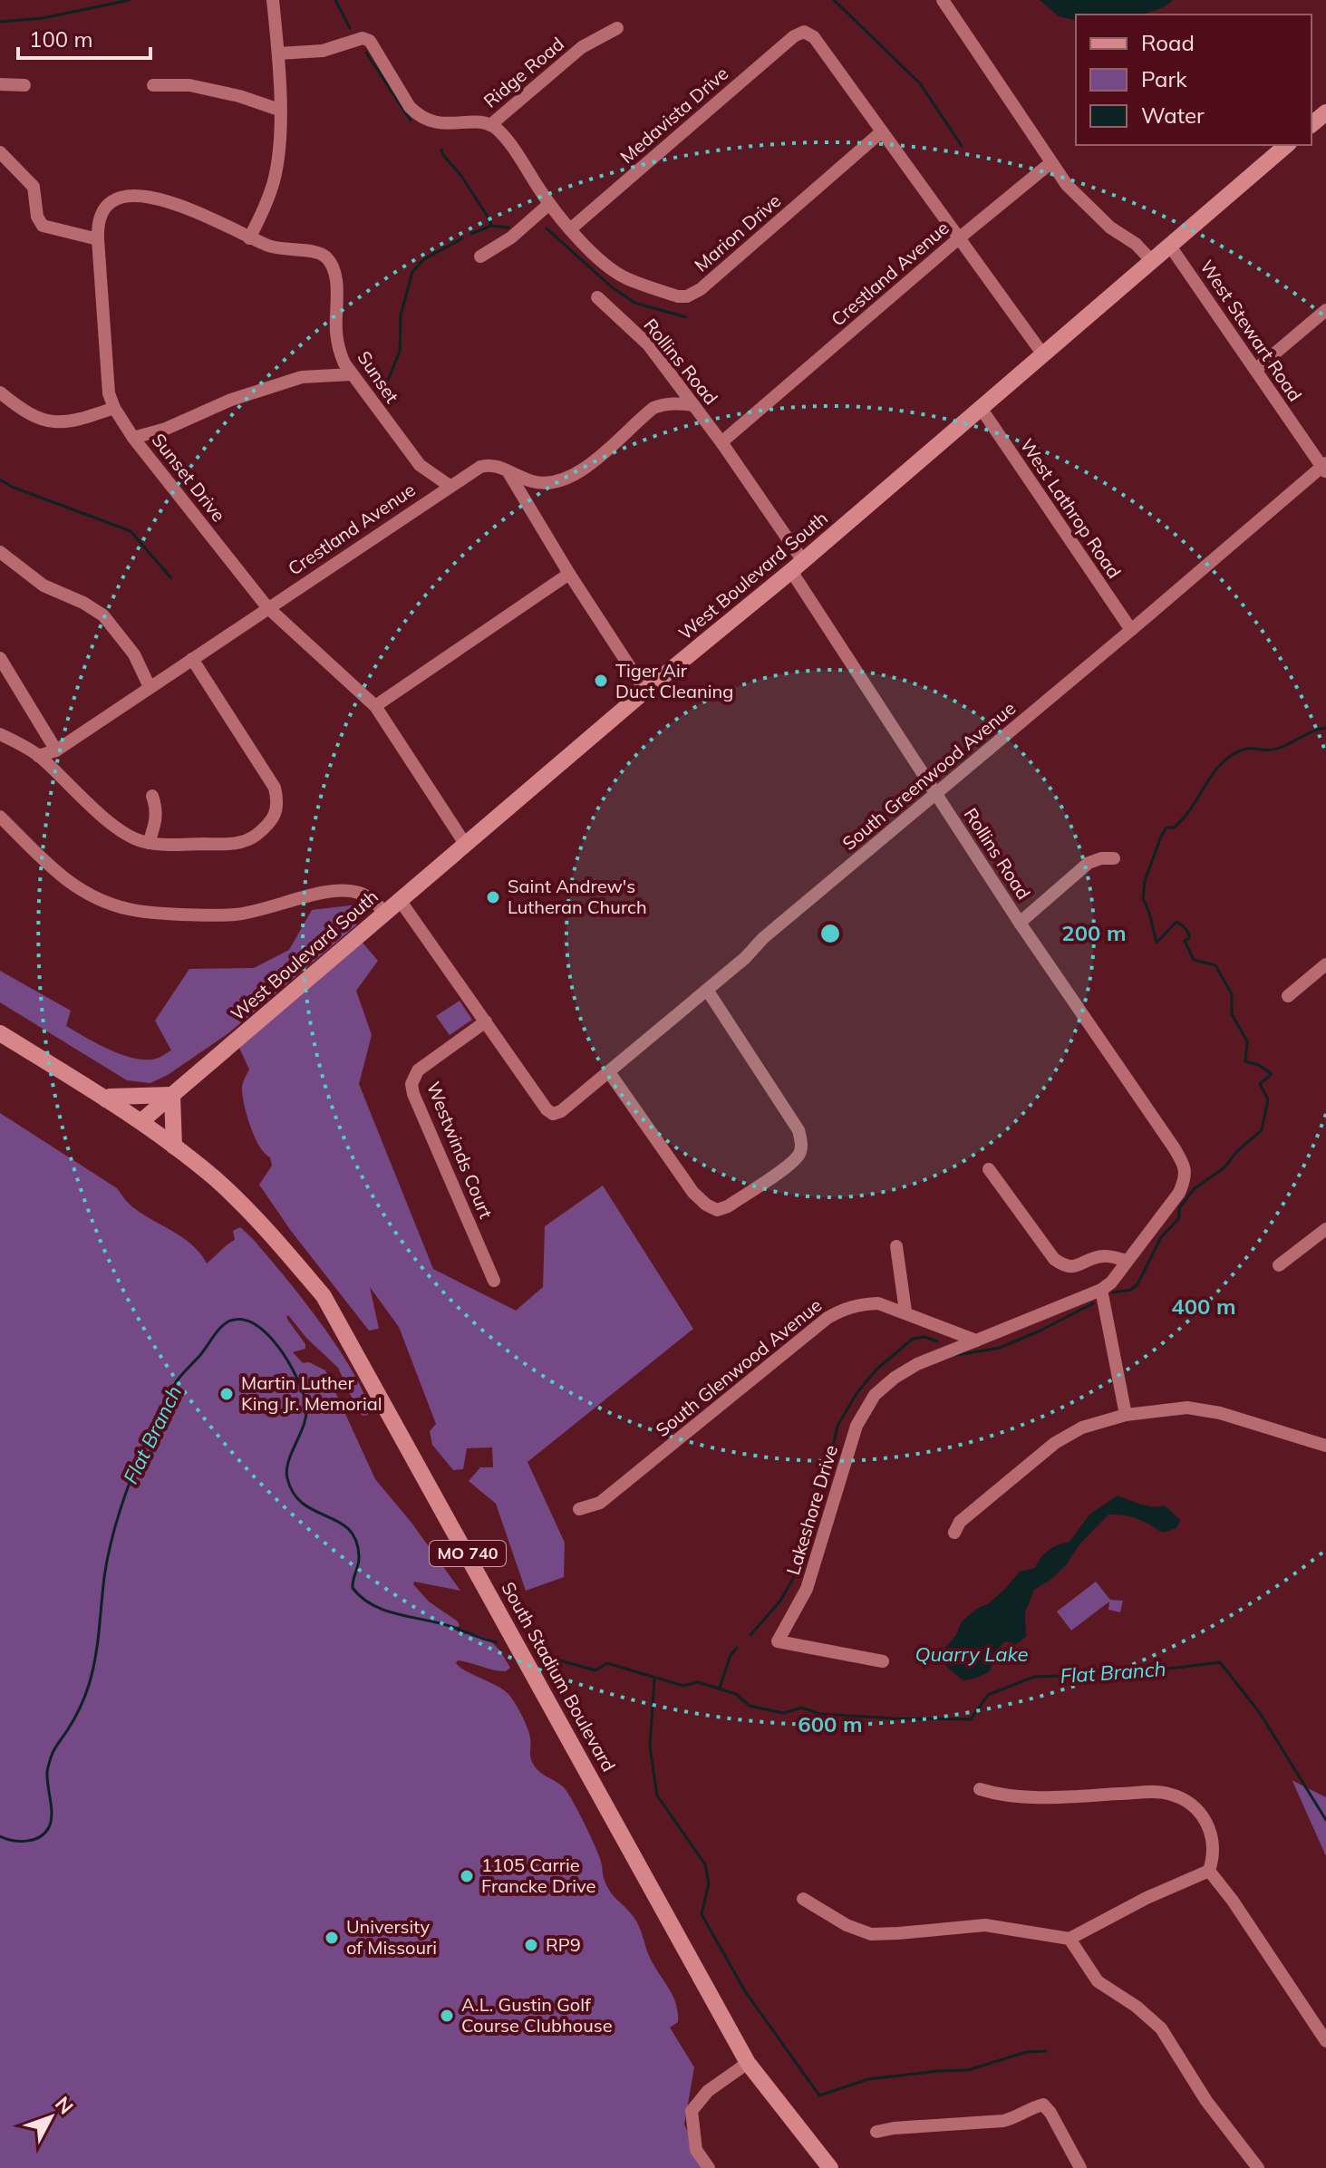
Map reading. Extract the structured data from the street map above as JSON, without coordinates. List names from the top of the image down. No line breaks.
{"streets":{"main road":["West Boulevard South","MO 740","South Stadium Boulevard"],"street":["Ridge Road","Medavista Drive","Marion Drive","Crestland Avenue","West Stewart Road","Rollins Road","Sunset","Sunset Drive","West Lathrop Road","South Greenwood Avenue","Westwinds Court","South Glenwood Avenue","Lakeshore Drive"]},"crossings":[["Medavista Drive","Marion Drive"],["Crestland Avenue","Rollins Road"],["Crestland Avenue","Sunset"],["Crestland Avenue","Sunset Drive"],["West Stewart Road","West Boulevard South"],["West Stewart Road","South Greenwood Avenue"],["Rollins Road","West Boulevard South"],["Rollins Road","South Greenwood Avenue"],["Sunset","Sunset Drive"],["Sunset Drive","West Boulevard South"],["West Lathrop Road","West Boulevard South"],["West Lathrop Road","South Greenwood Avenue"],["West Boulevard South","South Stadium Boulevard"],["South Greenwood Avenue","Westwinds Court"],["South Glenwood Avenue","Lakeshore Drive"]],"water":["Flat Branch","Quarry Lake"],"places":["Tiger Air Duct Cleaning","Saint Andrew's Lutheran Church","Martin Luther King Jr. Memorial","1105 Carrie Francke Drive","University of Missouri","RP9","A.L. Gustin Golf Course Clubhouse"],"legend":["Road","Park","Water"],"scale_bar":"100 m","north":"top right","rings":["200 m","400 m","600 m"]}
